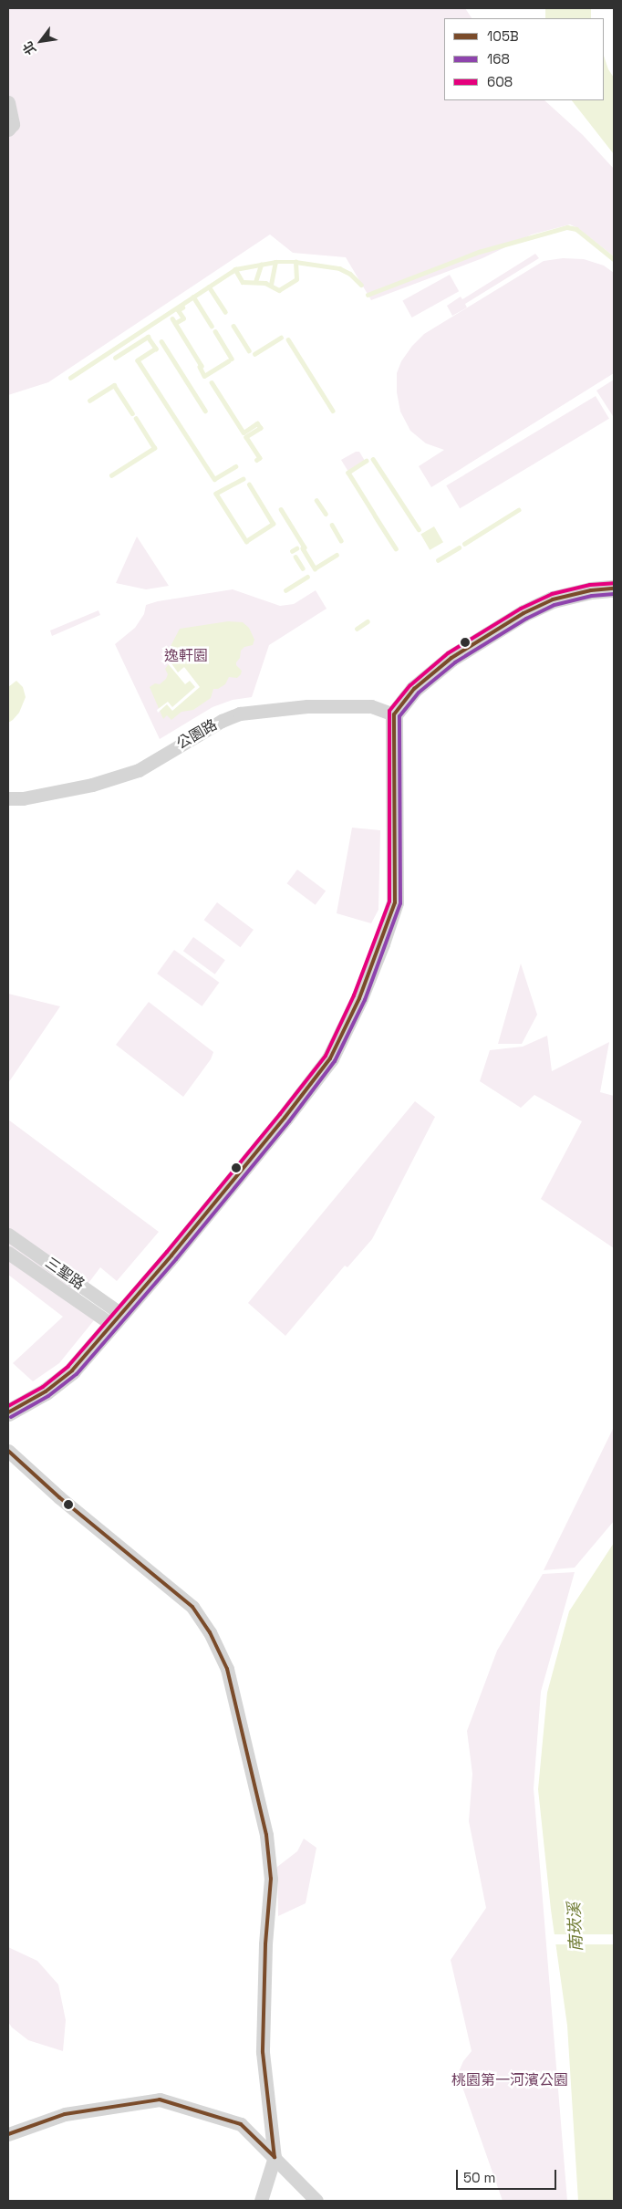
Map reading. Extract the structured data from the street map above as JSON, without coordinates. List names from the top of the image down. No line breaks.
{"streets":{"street":["公園路","三聖路"]},"water":["南崁溪"],"parks":["逸軒園","桃園第一河濱公園"],"lines":["transit line 608","transit line 105B","transit line 168"],"legend":["105B","168","608"],"scale_bar":"50 m","north":"bottom left"}
